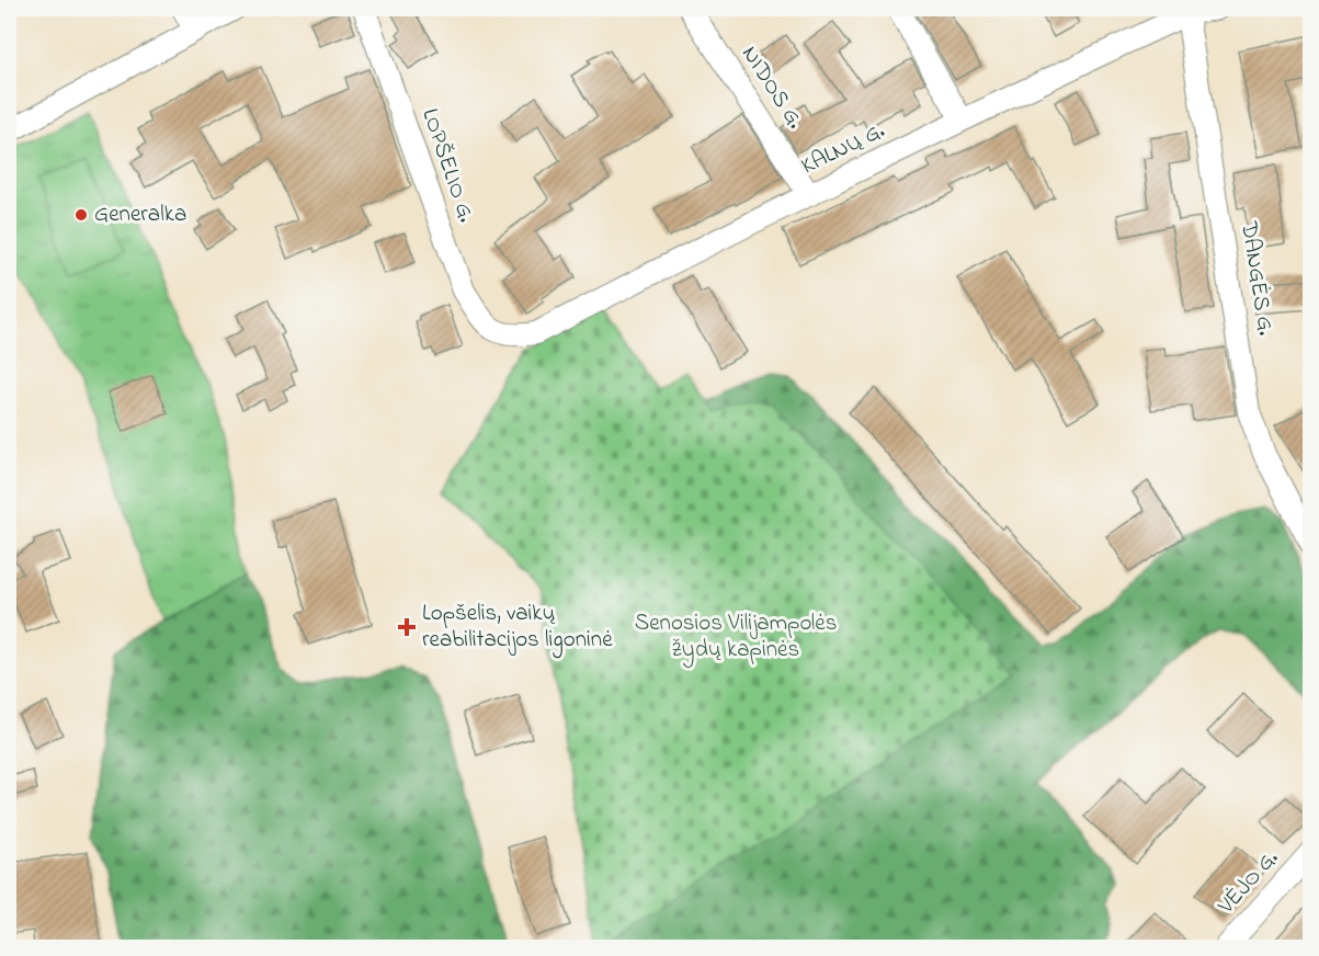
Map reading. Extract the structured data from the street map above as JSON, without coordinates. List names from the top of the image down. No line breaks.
{"streets":{"street":["NIDOS G.","KALNŲ G.","LOPŠELIO G.","DANGĖS G.","VĖJO G."]},"crossings":[["NIDOS G.","KALNŲ G."],["KALNŲ G.","LOPŠELIO G."],["KALNŲ G.","DANGĖS G."]],"parks":["Senosios Vilijampolės žydų kapinės"],"places":{"other":["Generalka"],"health":["Lopšelis, vaikų reabilitacijos ligoninė"]}}
